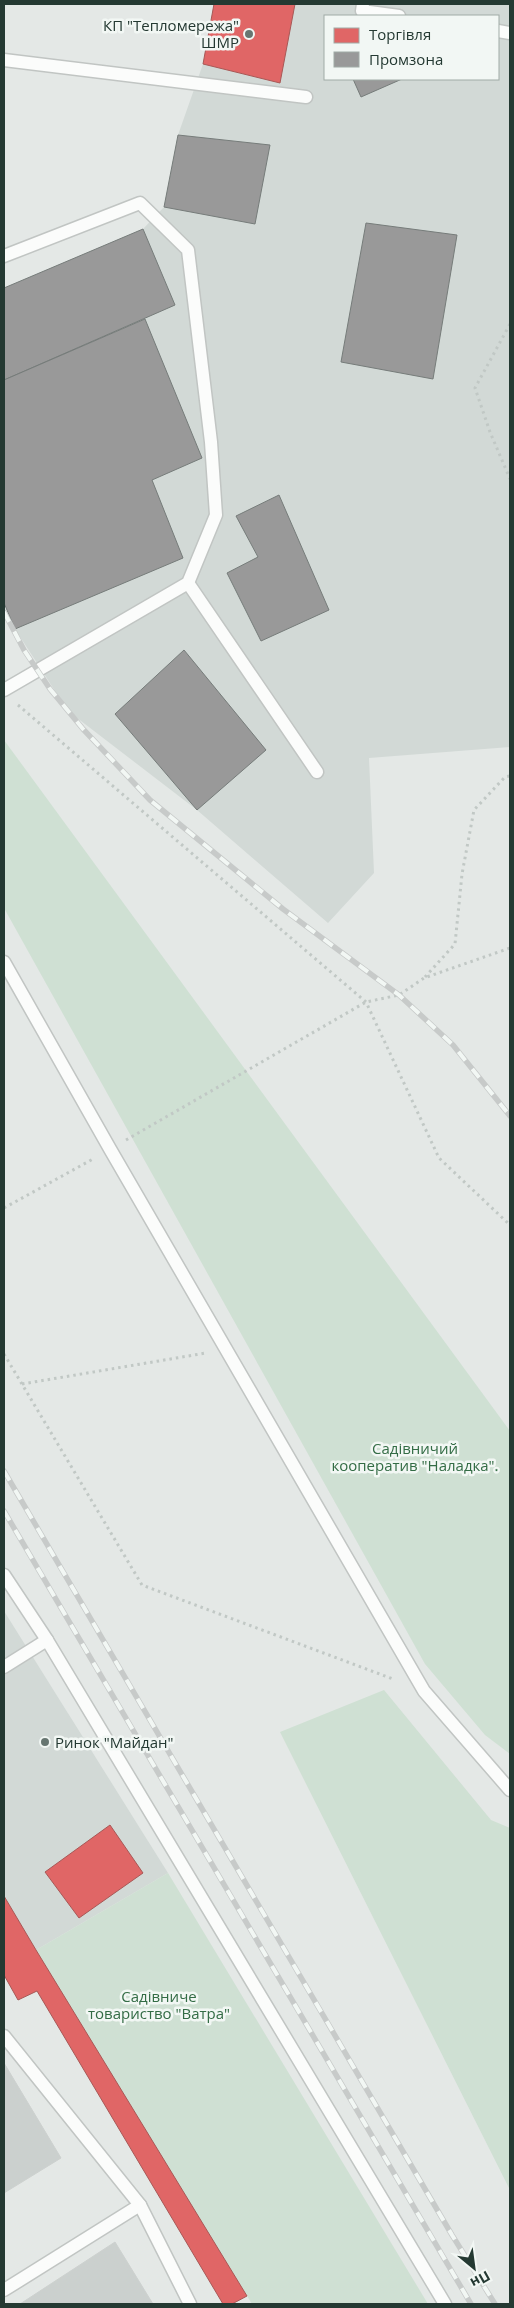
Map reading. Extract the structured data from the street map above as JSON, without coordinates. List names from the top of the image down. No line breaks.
{"parks":["Садівничий кооператив \"Наладка\".","Садівниче товариство \"Ватра\""],"places":["КП \"Тепломережа\" ШМР","Ринок \"Майдан\""],"legend":["Торгівля","Промзона"],"north":"bottom right"}
